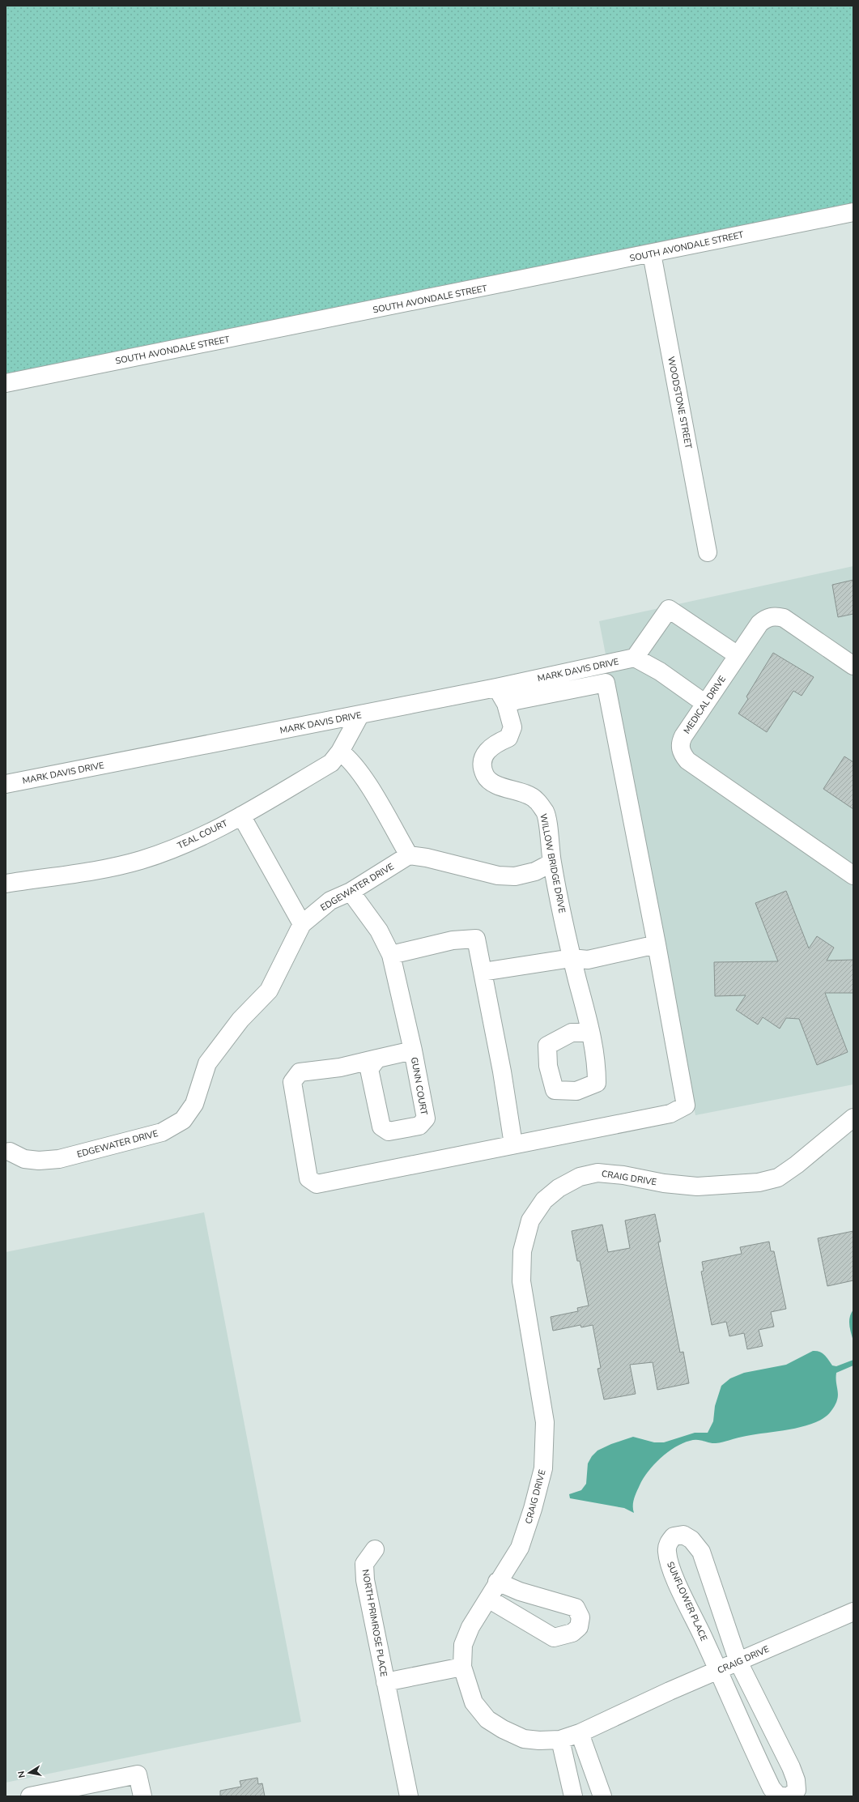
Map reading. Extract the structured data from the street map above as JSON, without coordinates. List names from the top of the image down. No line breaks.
{"streets":{"street":["SOUTH AVONDALE STREET","WOODSTONE STREET","MARK DAVIS DRIVE","MEDICAL DRIVE","TEAL COURT","WILLOW BRIDGE DRIVE","EDGEWATER DRIVE","GUNN COURT","CRAIG DRIVE","SUNFLOWER PLACE","NORTH PRIMROSE PLACE"]},"crossings":[["SOUTH AVONDALE STREET","WOODSTONE STREET"],["MARK DAVIS DRIVE","TEAL COURT"],["MARK DAVIS DRIVE","WILLOW BRIDGE DRIVE"],["EDGEWATER DRIVE","GUNN COURT"],["CRAIG DRIVE","SUNFLOWER PLACE"],["CRAIG DRIVE","NORTH PRIMROSE PLACE"]],"north":"left"}
